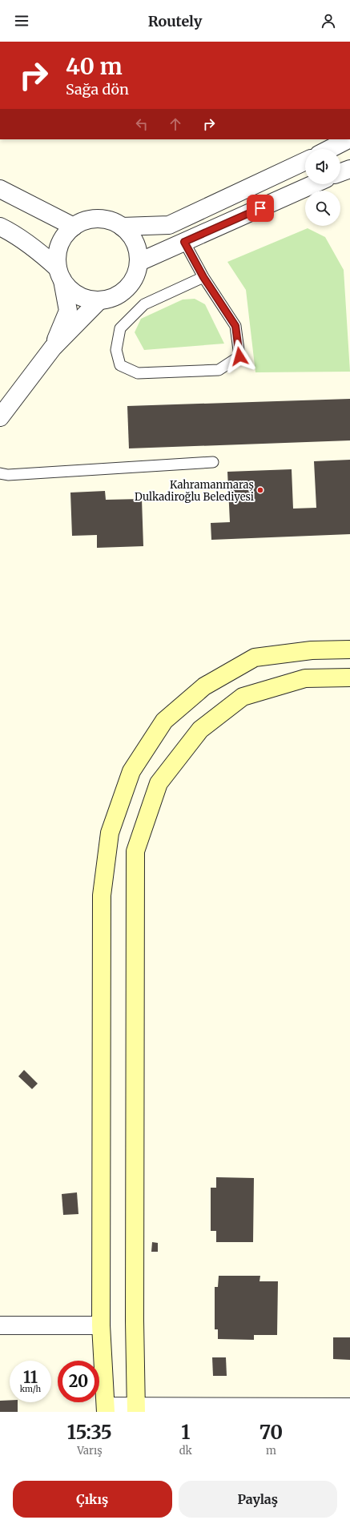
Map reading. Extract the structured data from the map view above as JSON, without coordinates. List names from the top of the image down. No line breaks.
{"places":["Kahramanmaraş Dulkadiroğlu Belediyesi"],"page":{"header":"Routely","turn":["40 m","Sağa dön"],"speed":"11 km/h","limit":"20","eta":["15:35","Varış","1","dk","70","m"],"buttons":["Çıkış","Paylaş"]}}
